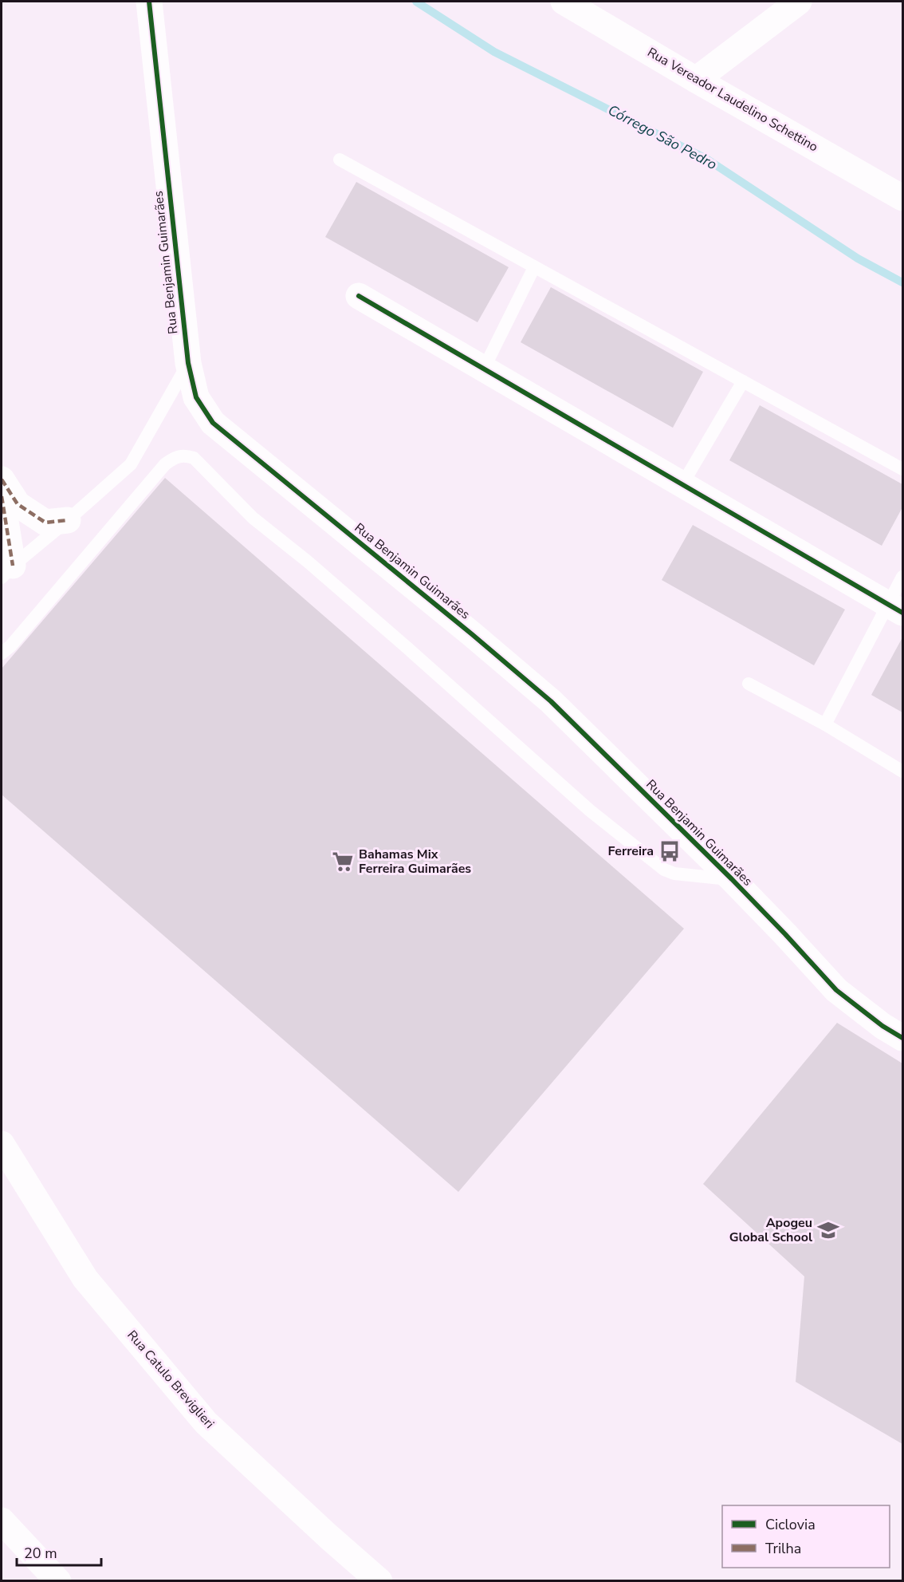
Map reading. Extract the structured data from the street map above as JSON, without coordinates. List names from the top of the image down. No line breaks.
{"streets":{"street":["Rua Vereador Laudelino Schettino","Rua Benjamin Guimarães","Rua Catulo Breviglieri"]},"water":["Córrego São Pedro"],"places":{"bus stop":["Ferreira"],"supermarket":["Bahamas Mix Ferreira Guimarães"],"school or university":["Apogeu Global School"]},"legend":["Ciclovia","Trilha"],"scale_bar":"20 m"}
